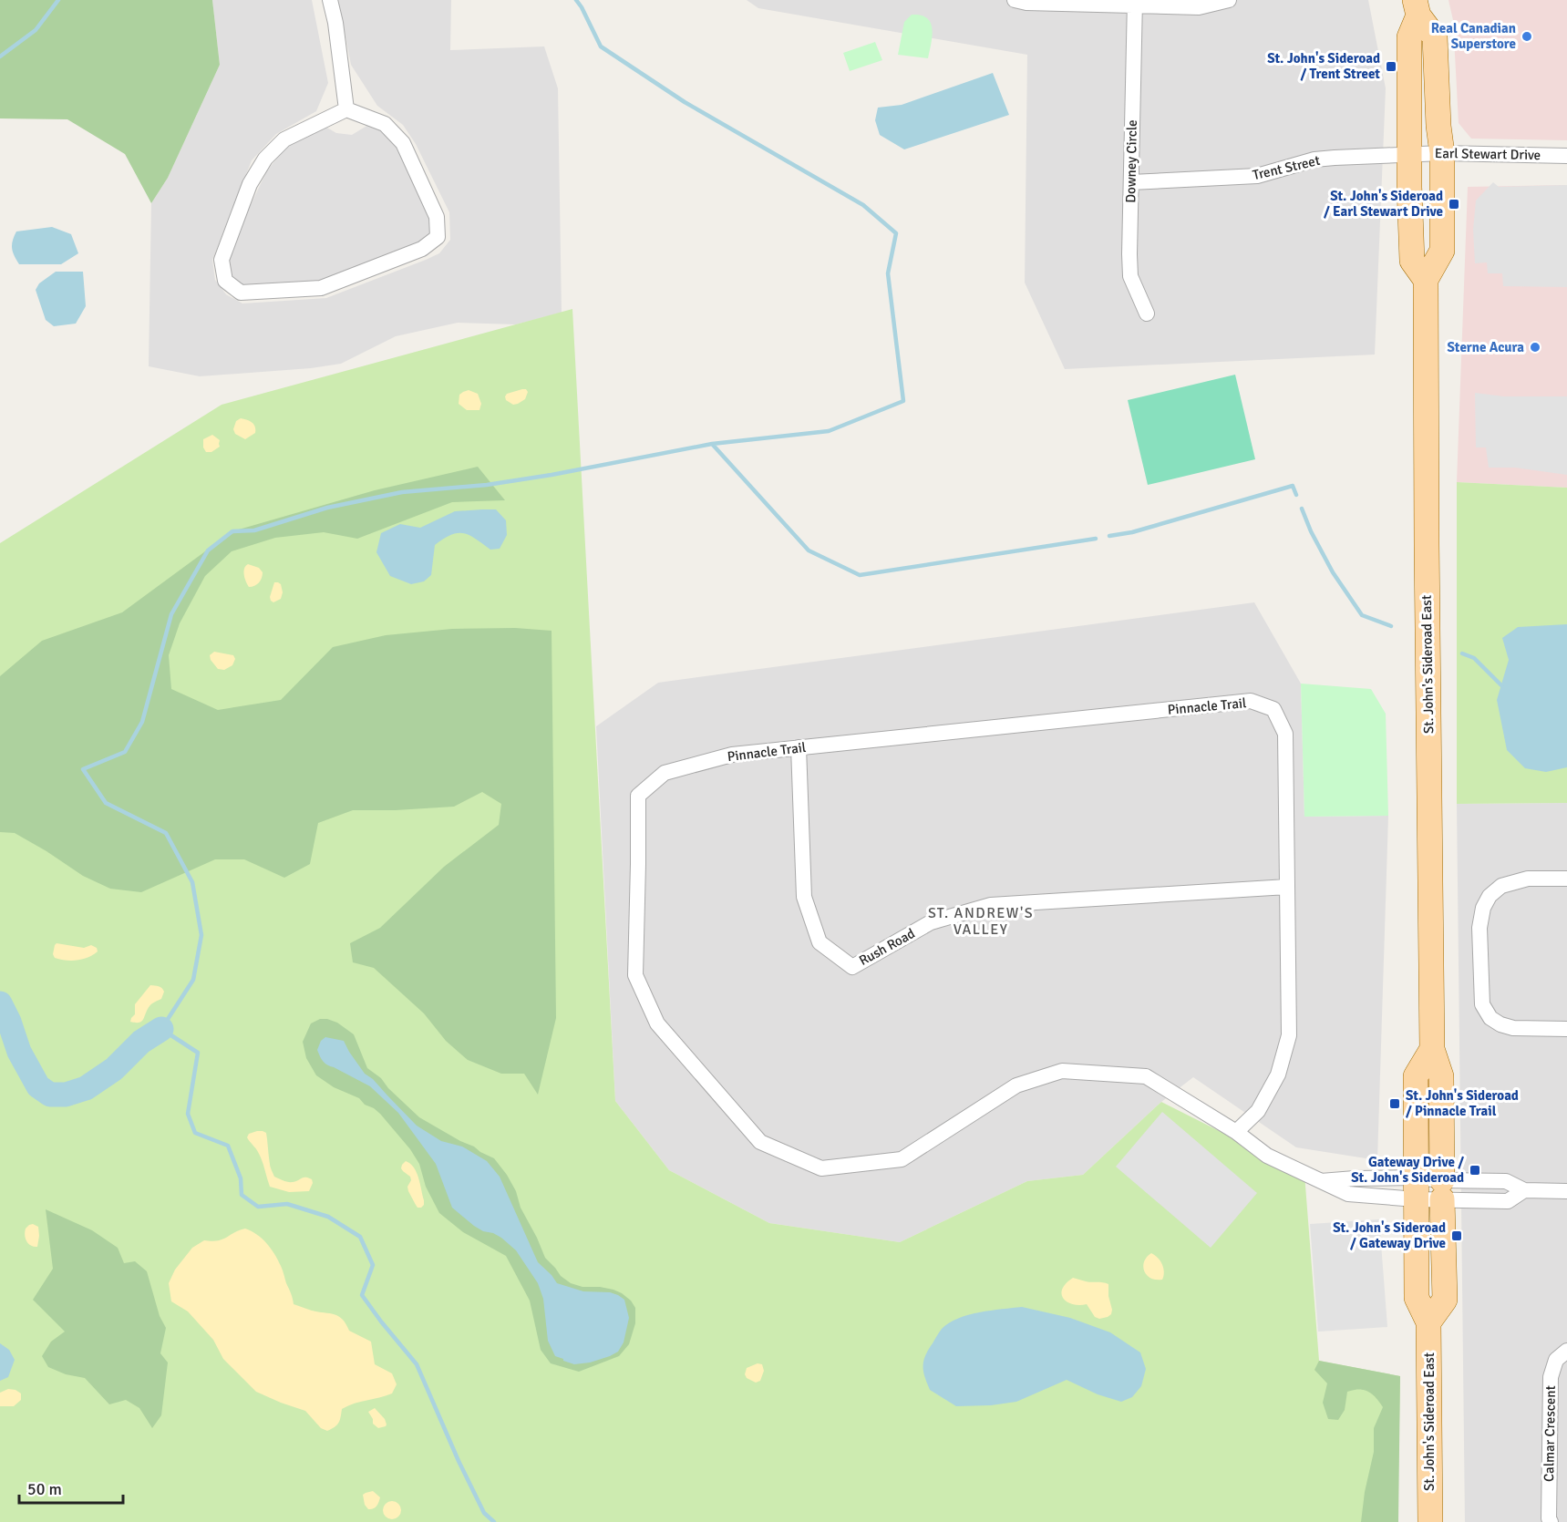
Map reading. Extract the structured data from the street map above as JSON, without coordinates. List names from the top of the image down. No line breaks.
{"streets":{"main road":["St. John's Sideroad East"],"street":["Earl Stewart Drive","Downey Circle","Trent Street","Pinnacle Trail","Rush Road","Calmar Crescent"]},"crossings":[["Earl Stewart Drive","Trent Street"],["Earl Stewart Drive","St. John's Sideroad East"],["Downey Circle","Trent Street"],["Trent Street","St. John's Sideroad East"],["St. John's Sideroad East","Pinnacle Trail"],["Pinnacle Trail","Rush Road"]],"districts":["ST. ANDREW'S VALLEY"],"places":{"other":["Real Canadian Superstore","Sterne Acura"],"transit":["St. John's Sideroad / Trent Street","St. John's Sideroad / Earl Stewart Drive","St. John's Sideroad / Pinnacle Trail","Gateway Drive / St. John's Sideroad","St. John's Sideroad / Gateway Drive"]},"scale_bar":"50 m"}
